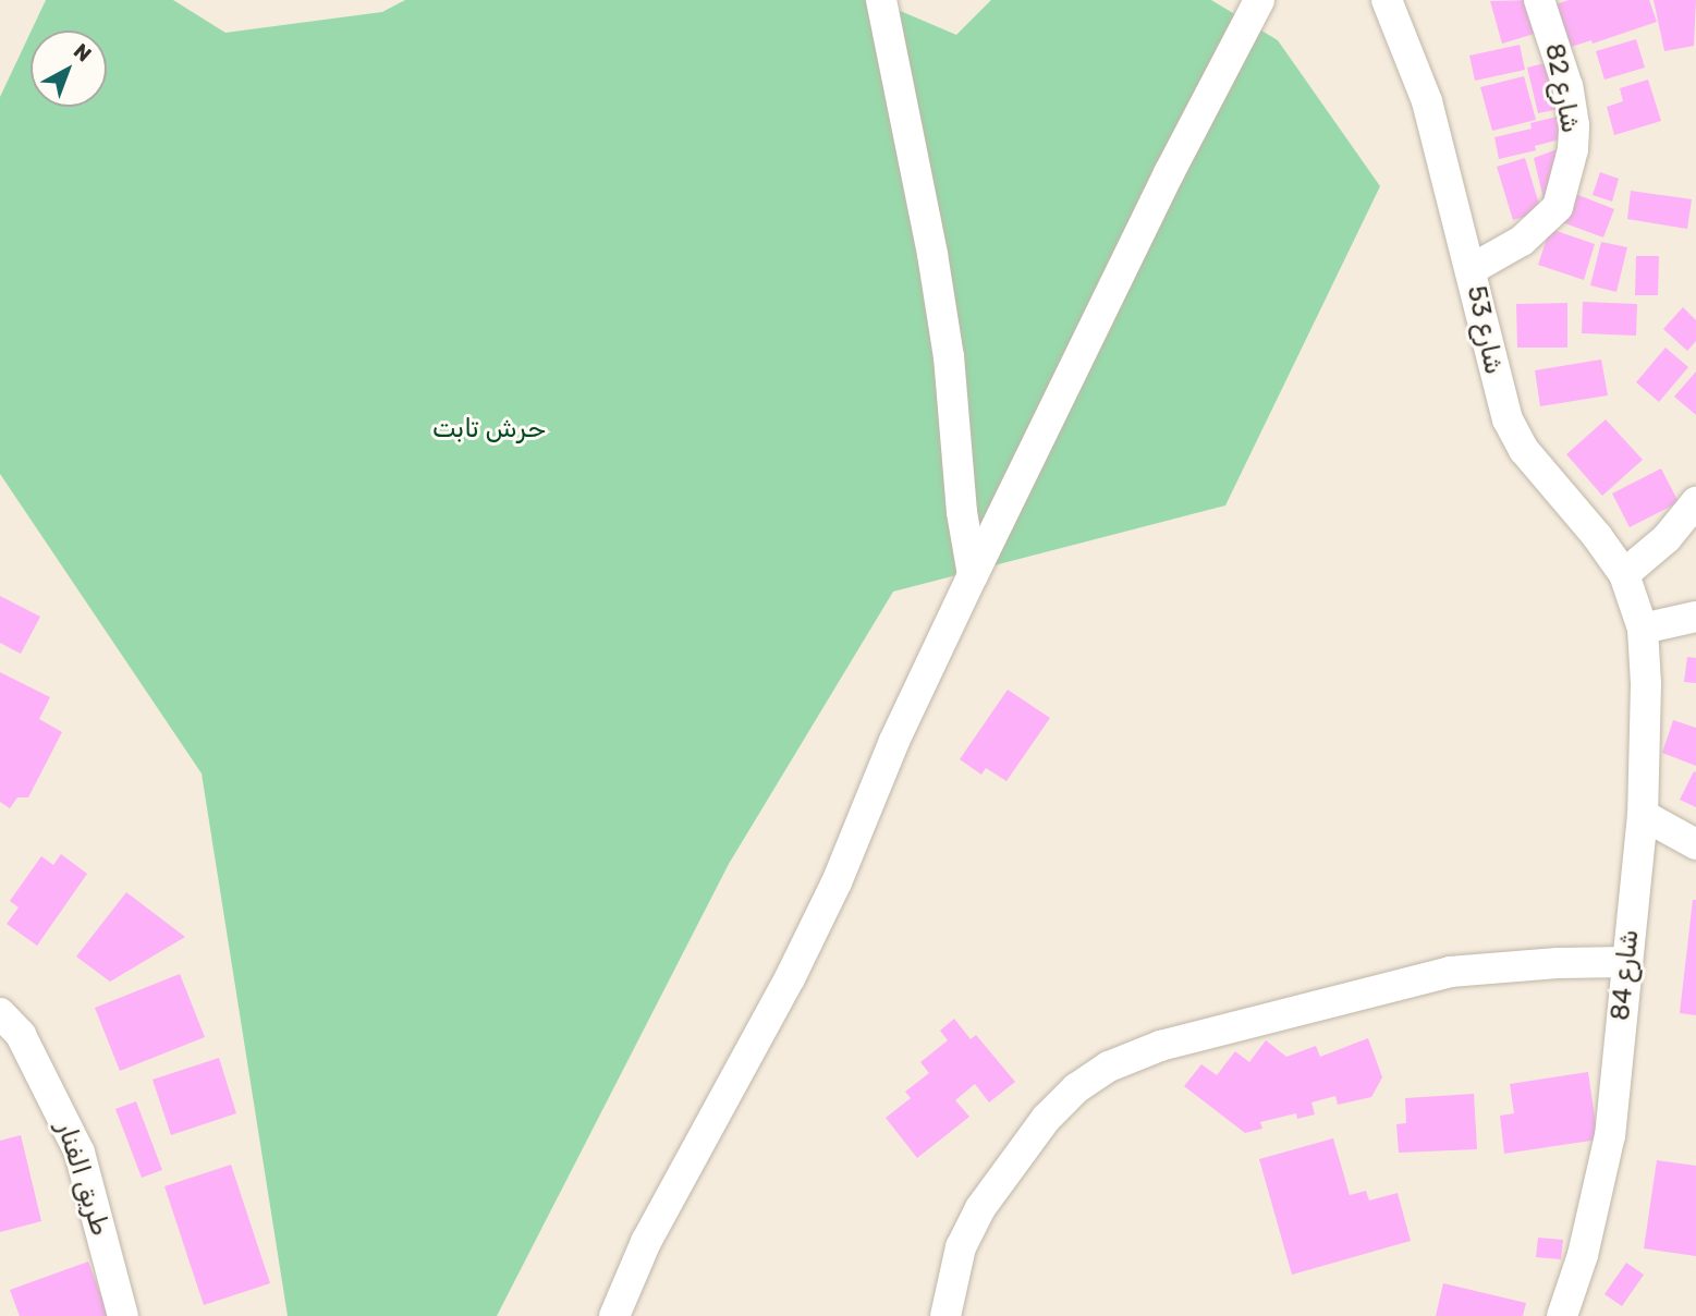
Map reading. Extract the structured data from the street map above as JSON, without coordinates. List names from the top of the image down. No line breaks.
{"streets":{"street":["شارع 82","شارع 53","شارع 84","طريق الفنار"]},"crossings":[["شارع 82","شارع 53"],["شارع 53","شارع 84"]],"parks":["حرش تابت"],"north":"top right"}
